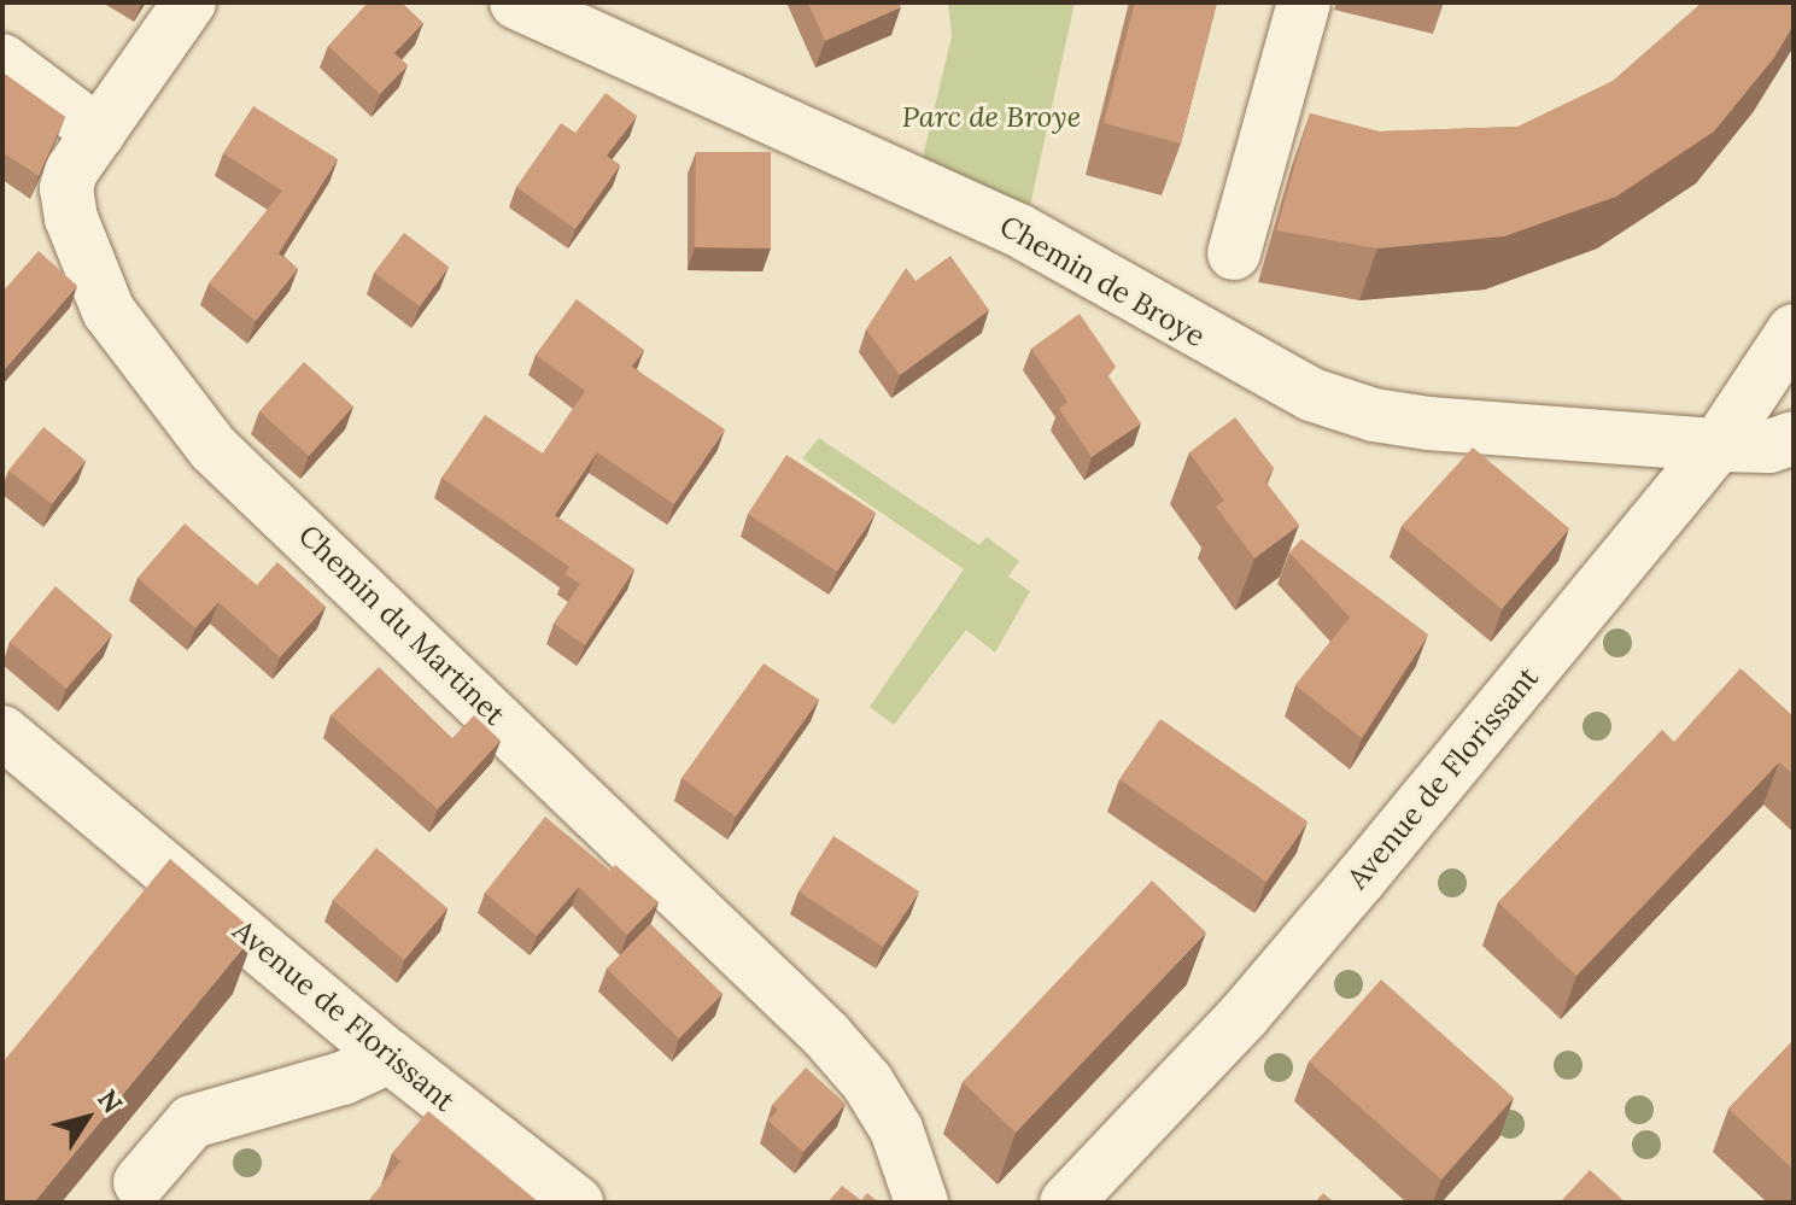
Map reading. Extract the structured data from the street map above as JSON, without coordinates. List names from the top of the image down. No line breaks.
{"streets":{"street":["Chemin de Broye","Chemin du Martinet","Avenue de Florissant"]},"crossings":[["Chemin de Broye","Avenue de Florissant"]],"parks":["Parc de Broye"],"north":"top right"}
